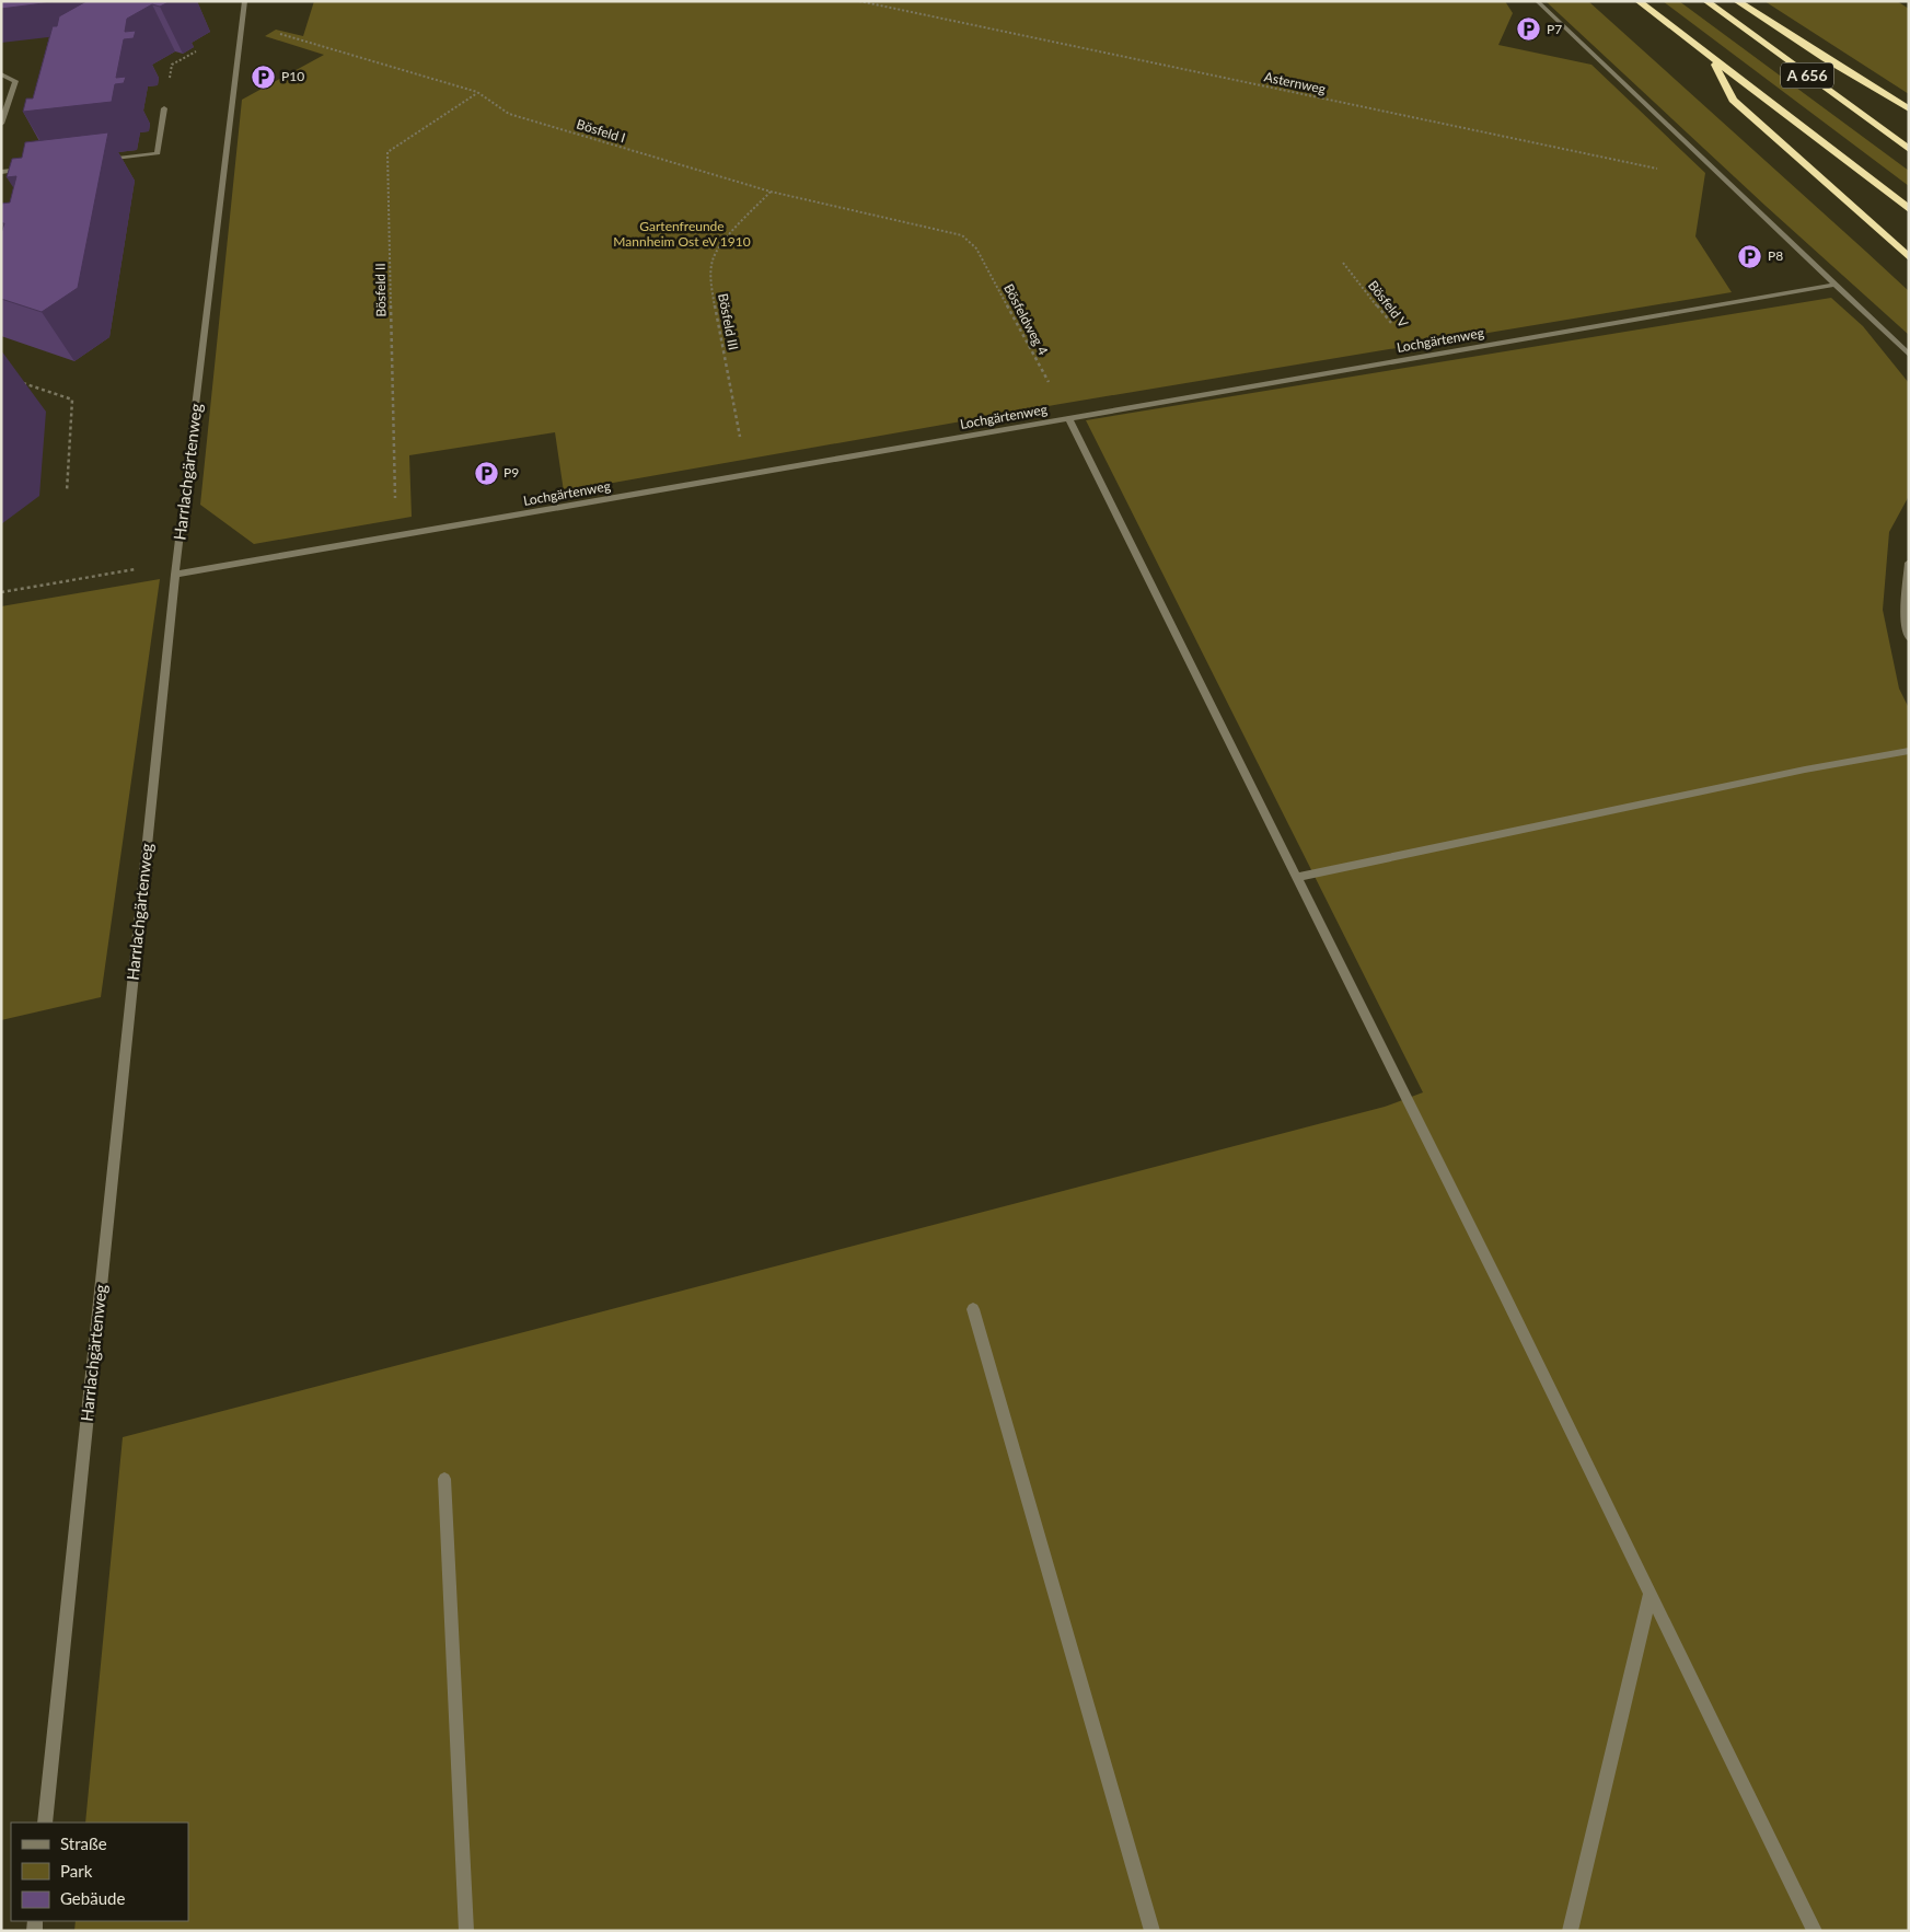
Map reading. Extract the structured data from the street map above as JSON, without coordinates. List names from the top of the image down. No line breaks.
{"streets":{"highway":["A 656"],"street":["Lochgärtenweg","Harrlachgärtenweg"],"path":["Asternweg","Bösfeld I","Bösfeld II","Bösfeld V","Bösfeldweg 4","Bösfeld III"]},"crossings":[["Bösfeld I","Bösfeld II"],["Bösfeld I","Bösfeldweg 4"],["Bösfeld I","Bösfeld III"],["Bösfeld I","Harrlachgärtenweg"],["Bösfeld II","Lochgärtenweg"],["Bösfeld V","Lochgärtenweg"],["Bösfeldweg 4","Lochgärtenweg"],["Bösfeld III","Lochgärtenweg"],["Lochgärtenweg","Harrlachgärtenweg"]],"parks":["Gartenfreunde Mannheim Ost eV 1910"],"places":{"parking":["P7","P10","P8","P9"]},"legend":["Straße","Park","Gebäude"]}
